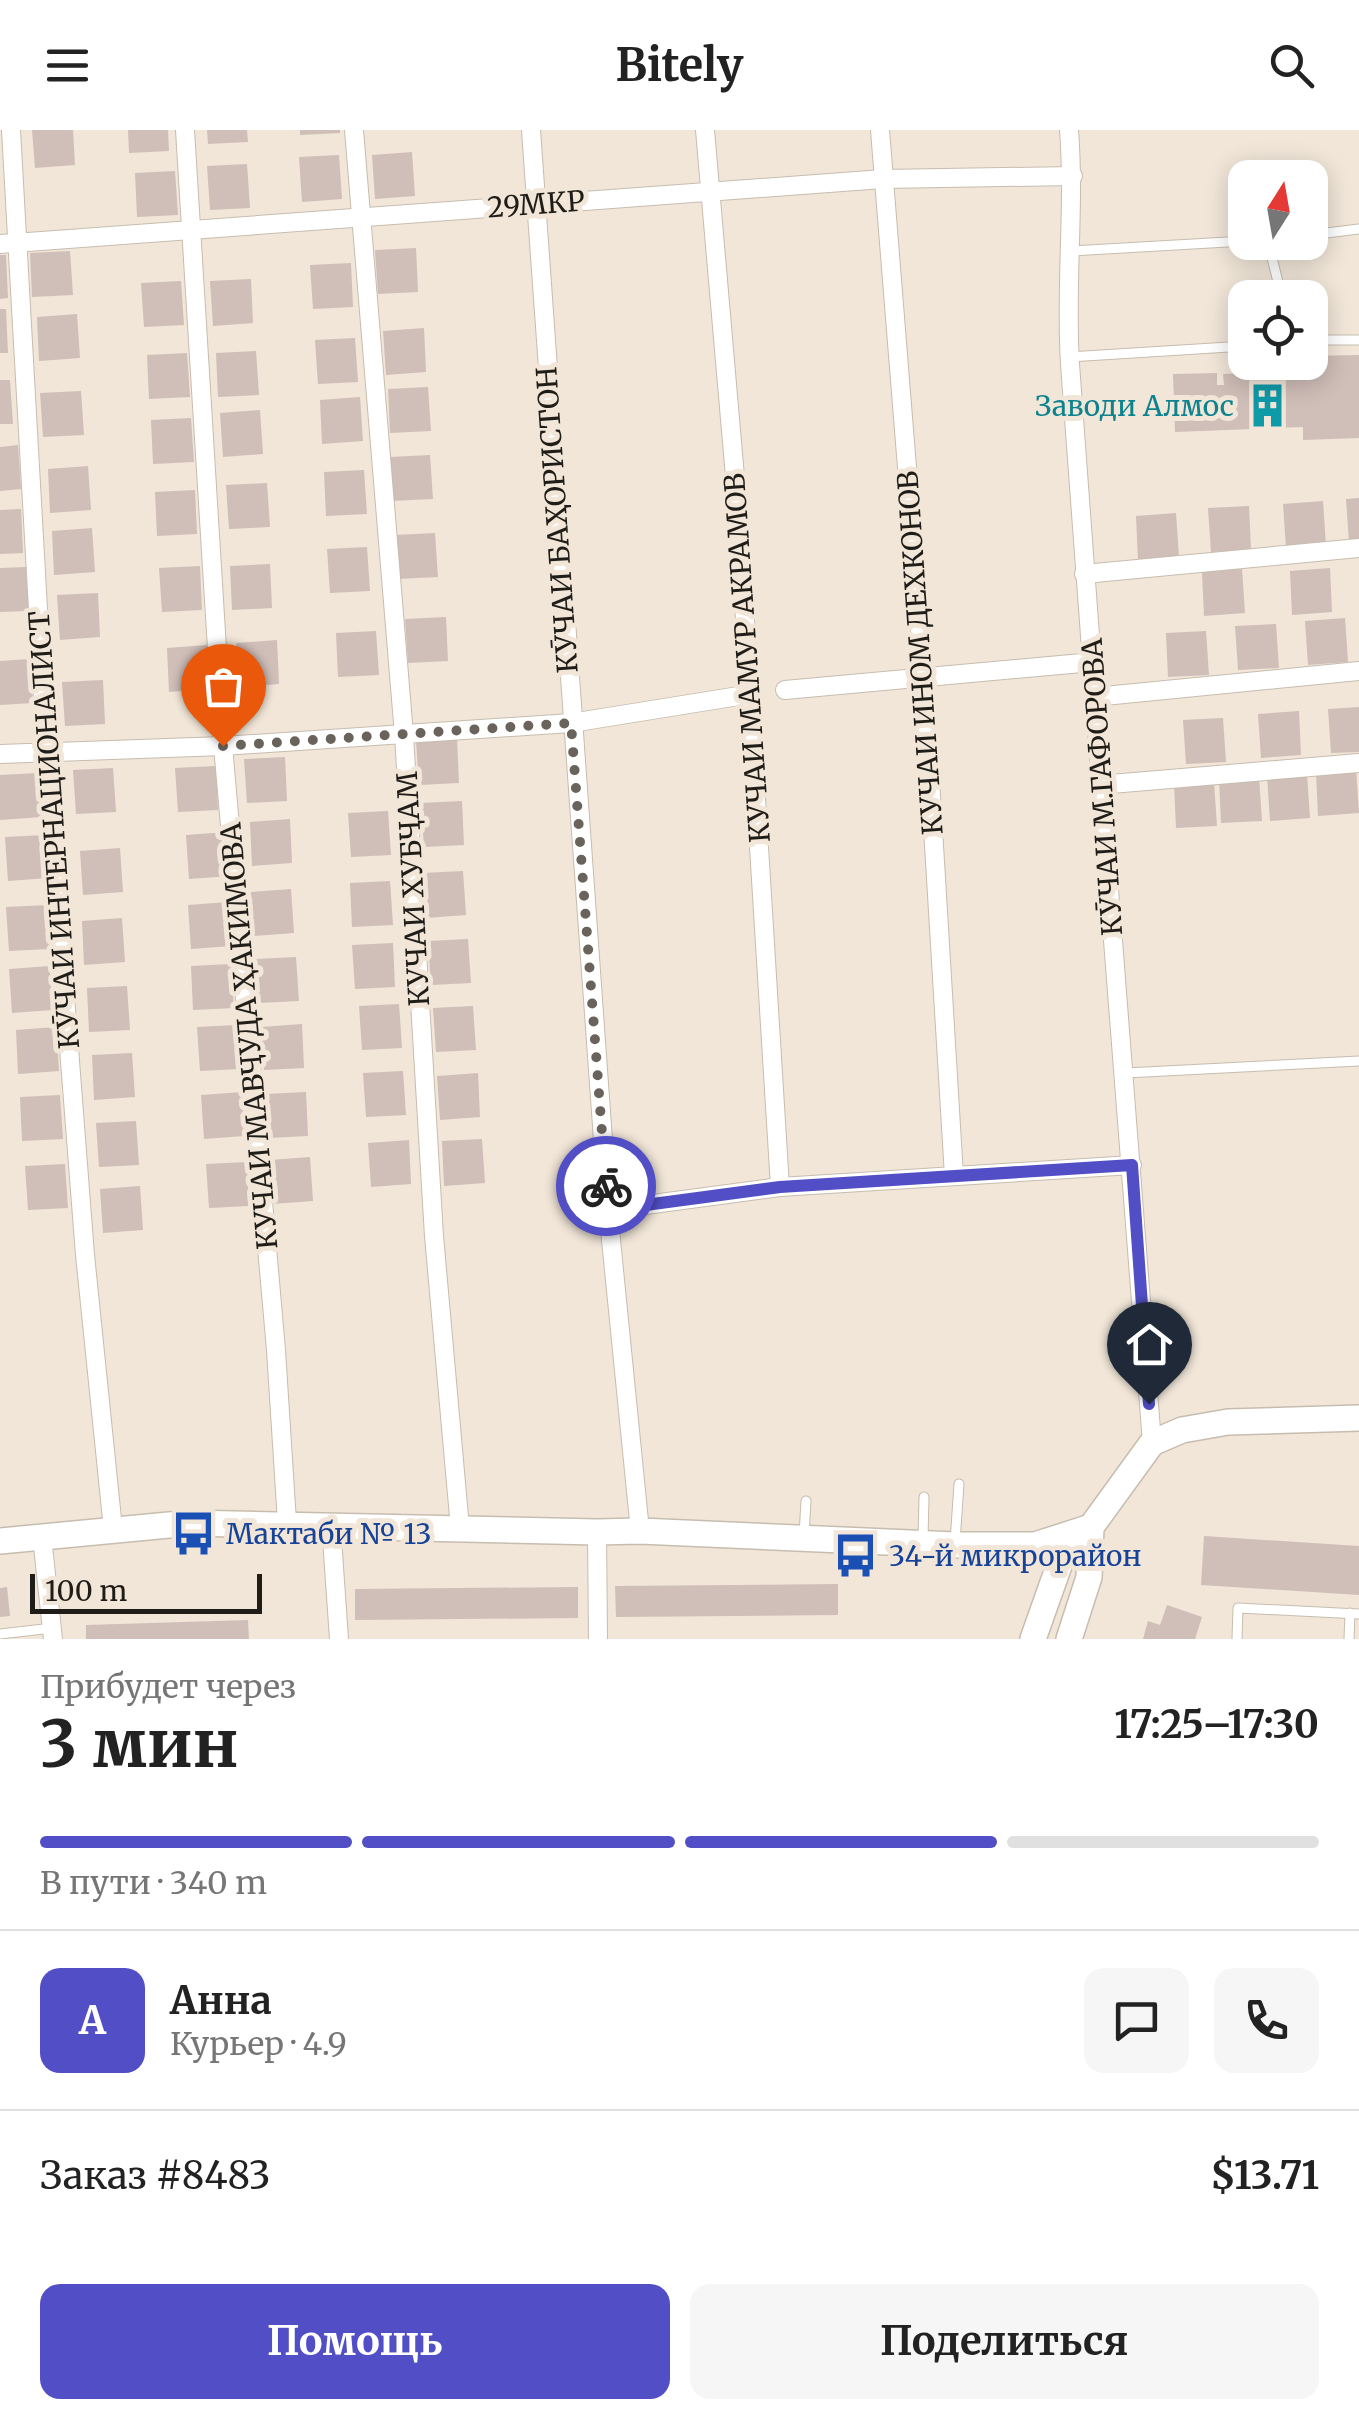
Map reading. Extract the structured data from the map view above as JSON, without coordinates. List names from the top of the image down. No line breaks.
{"streets":{"street":["29МКР","КӮЧАИ БАҲОРИСТОН","КУЧАИ ИНОМ ДЕХКОНОВ","КУЧАИ МАМУР АКРАМОВ","КӮЧАИ М.ГАФОРОВА","КӮЧАИ ИНТЕРНАЦИОНАЛИСТ","КУЧАИ ХУБҶАМ","КУЧАИ МАВҶУДА ҲАКИМОВА"]},"crossings":[["29МКР","КӮЧАИ БАҲОРИСТОН"],["29МКР","КУЧАИ ИНОМ ДЕХКОНОВ"],["29МКР","КУЧАИ МАМУР АКРАМОВ"],["29МКР","КӮЧАИ М.ГАФОРОВА"],["29МКР","КӮЧАИ ИНТЕРНАЦИОНАЛИСТ"],["29МКР","КУЧАИ ХУБҶАМ"],["29МКР","КУЧАИ МАВҶУДА ҲАКИМОВА"]],"places":{"building":["Заводи Алмос"],"bus stop":["Мактаби № 13","34-й микрорайон"]},"scale_bar":"100 m","north":"top","page":{"header":"Bitely","scale":"100 m","heading":["3 мин","Прибудет через","17:25–17:30"],"panel":["Анна","Курьер · 4.9","Заказ #8483","$13.71"],"bar":"В пути · 340 m","round":"А","buttons":["Помощь","Поделиться"]}}
